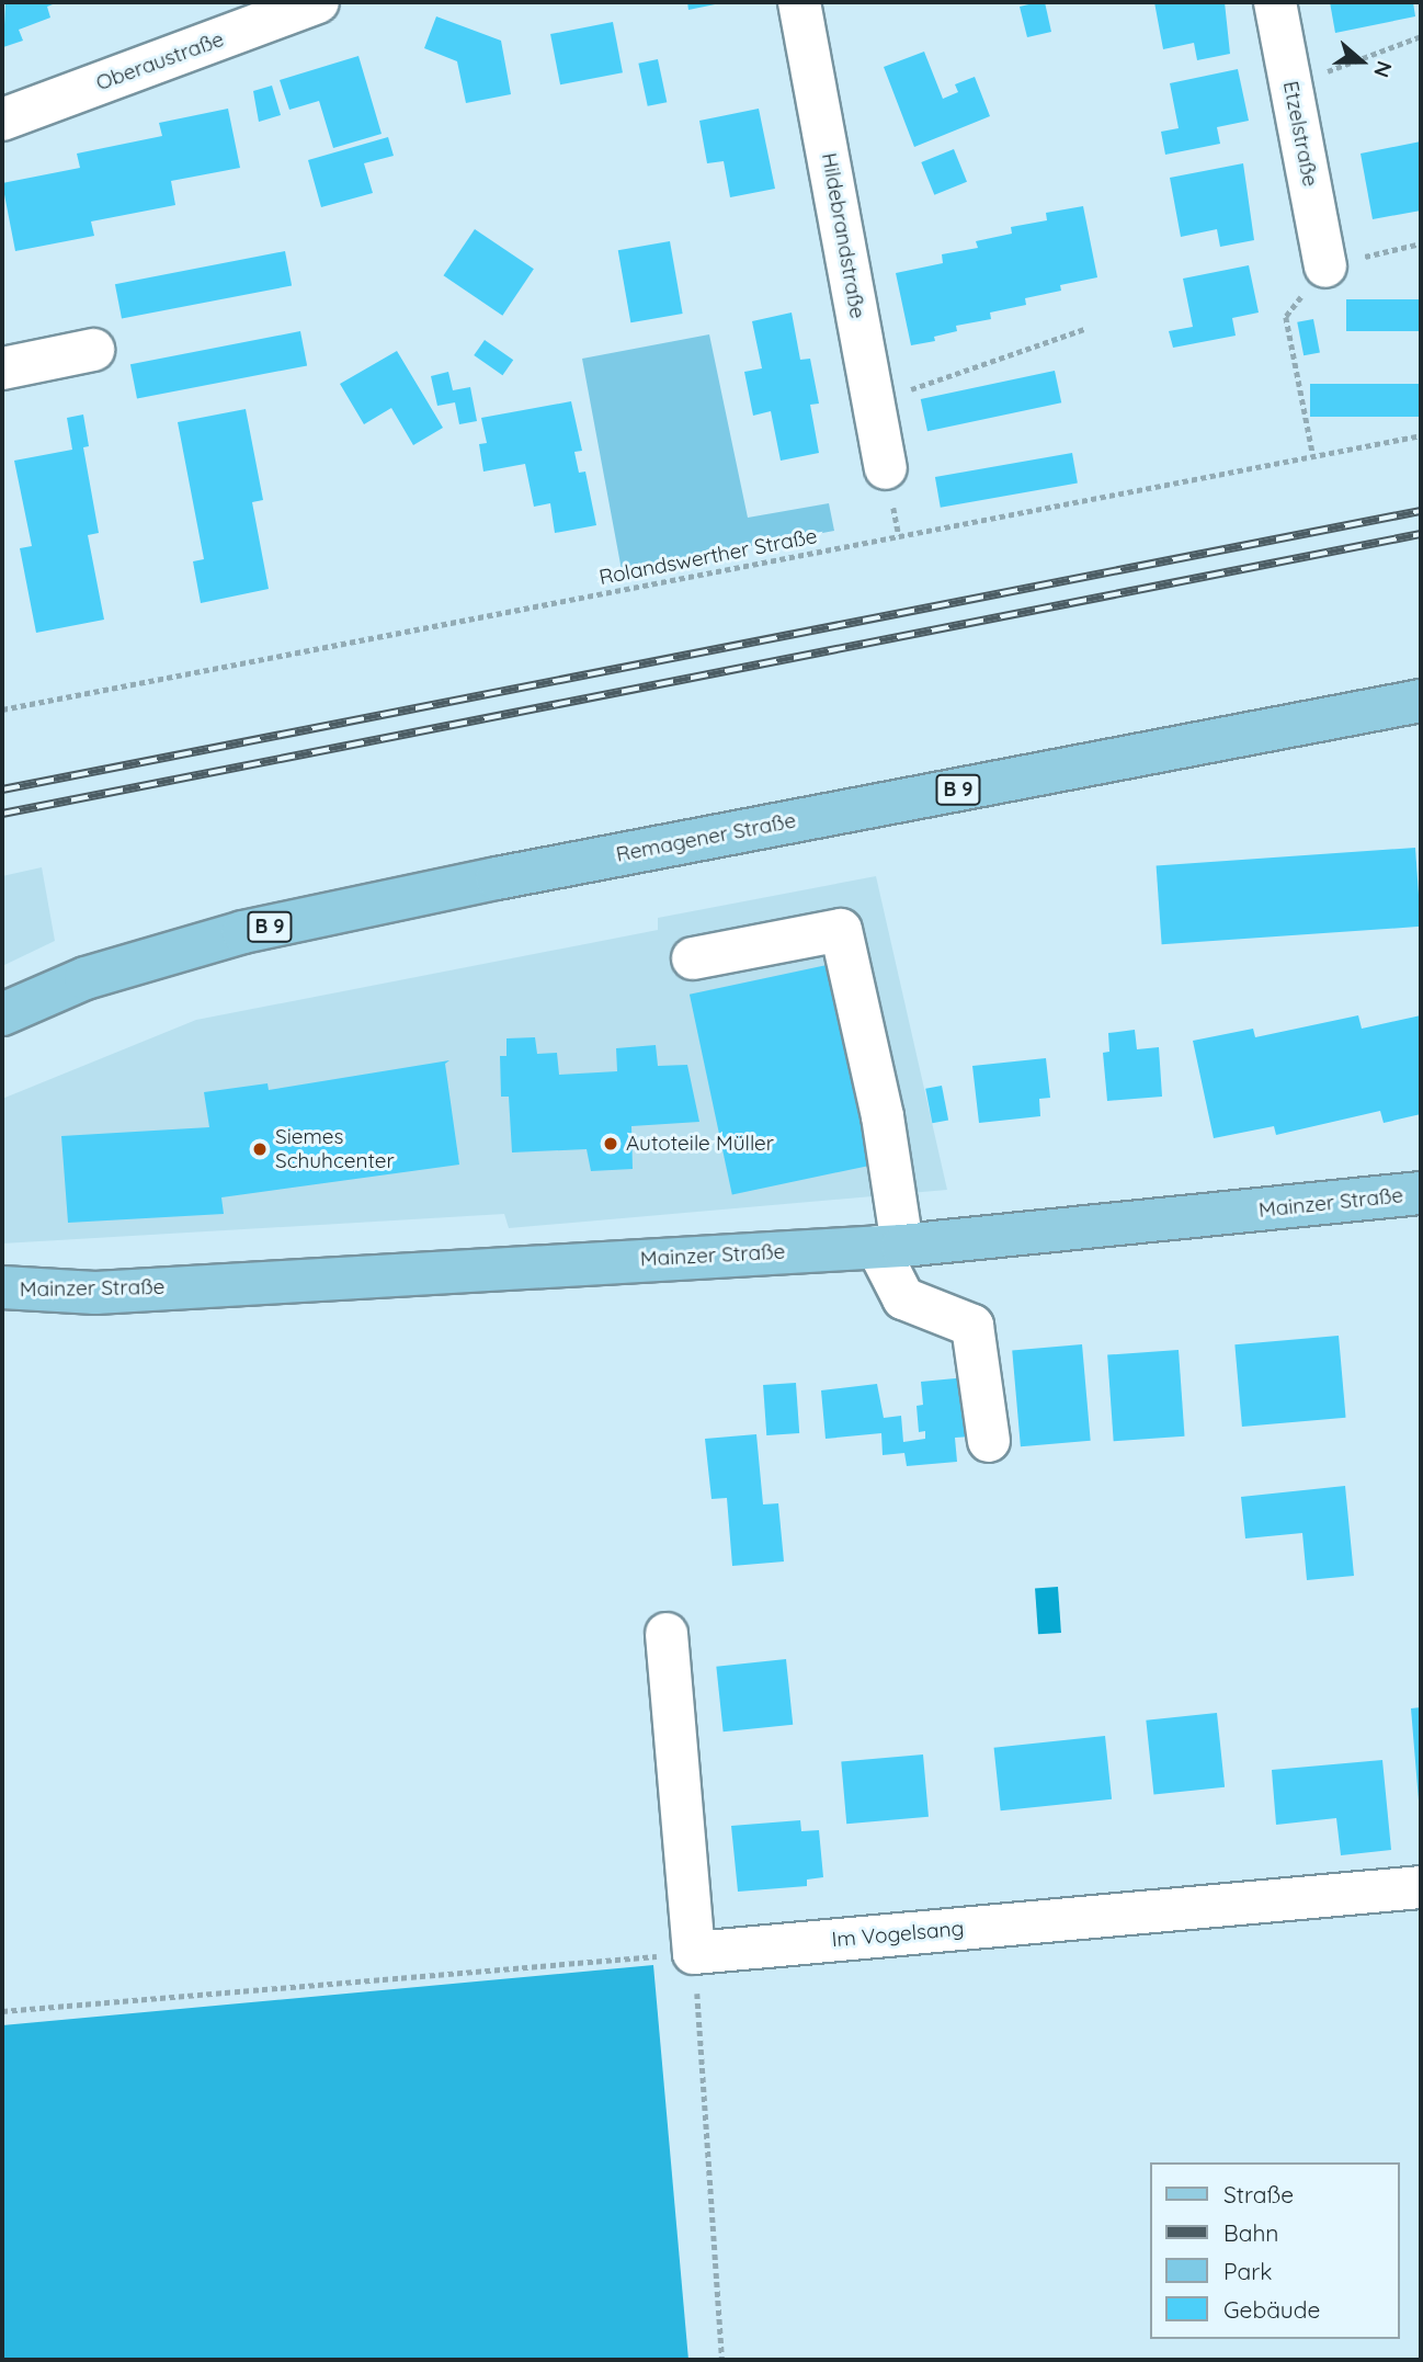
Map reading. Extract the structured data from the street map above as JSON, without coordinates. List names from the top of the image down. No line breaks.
{"streets":{"main road":["B 9","Remagener Straße","Mainzer Straße"],"street":["Oberaustraße","Etzelstraße","Hildebrandstraße","Im Vogelsang"],"path":["Rolandswerther Straße"]},"places":["Autoteile Müller","Siemes Schuhcenter"],"legend":["Straße","Bahn","Park","Gebäude"],"north":"right"}
